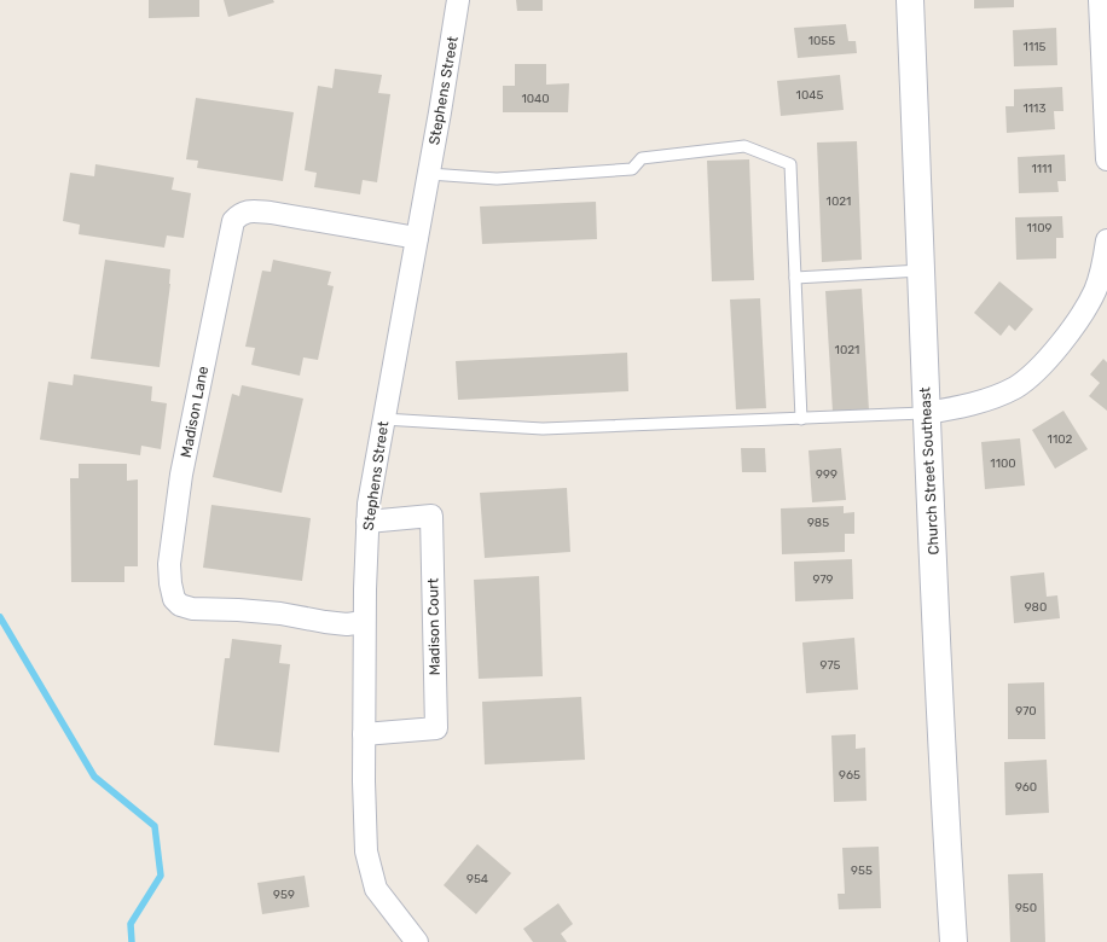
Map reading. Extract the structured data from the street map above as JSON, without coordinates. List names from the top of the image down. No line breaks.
{"streets":{"street":["Stephens Street","Madison Lane","Church Street Southeast","Madison Court"]},"crossings":[["Stephens Street","Madison Lane"],["Stephens Street","Madison Court"]],"house_numbers":["1055","1115","1045","1040","1113","1111","1021","1109","1021","1102","1100","999","985","979","980","975","970","965","960","955","954","959","950"]}
